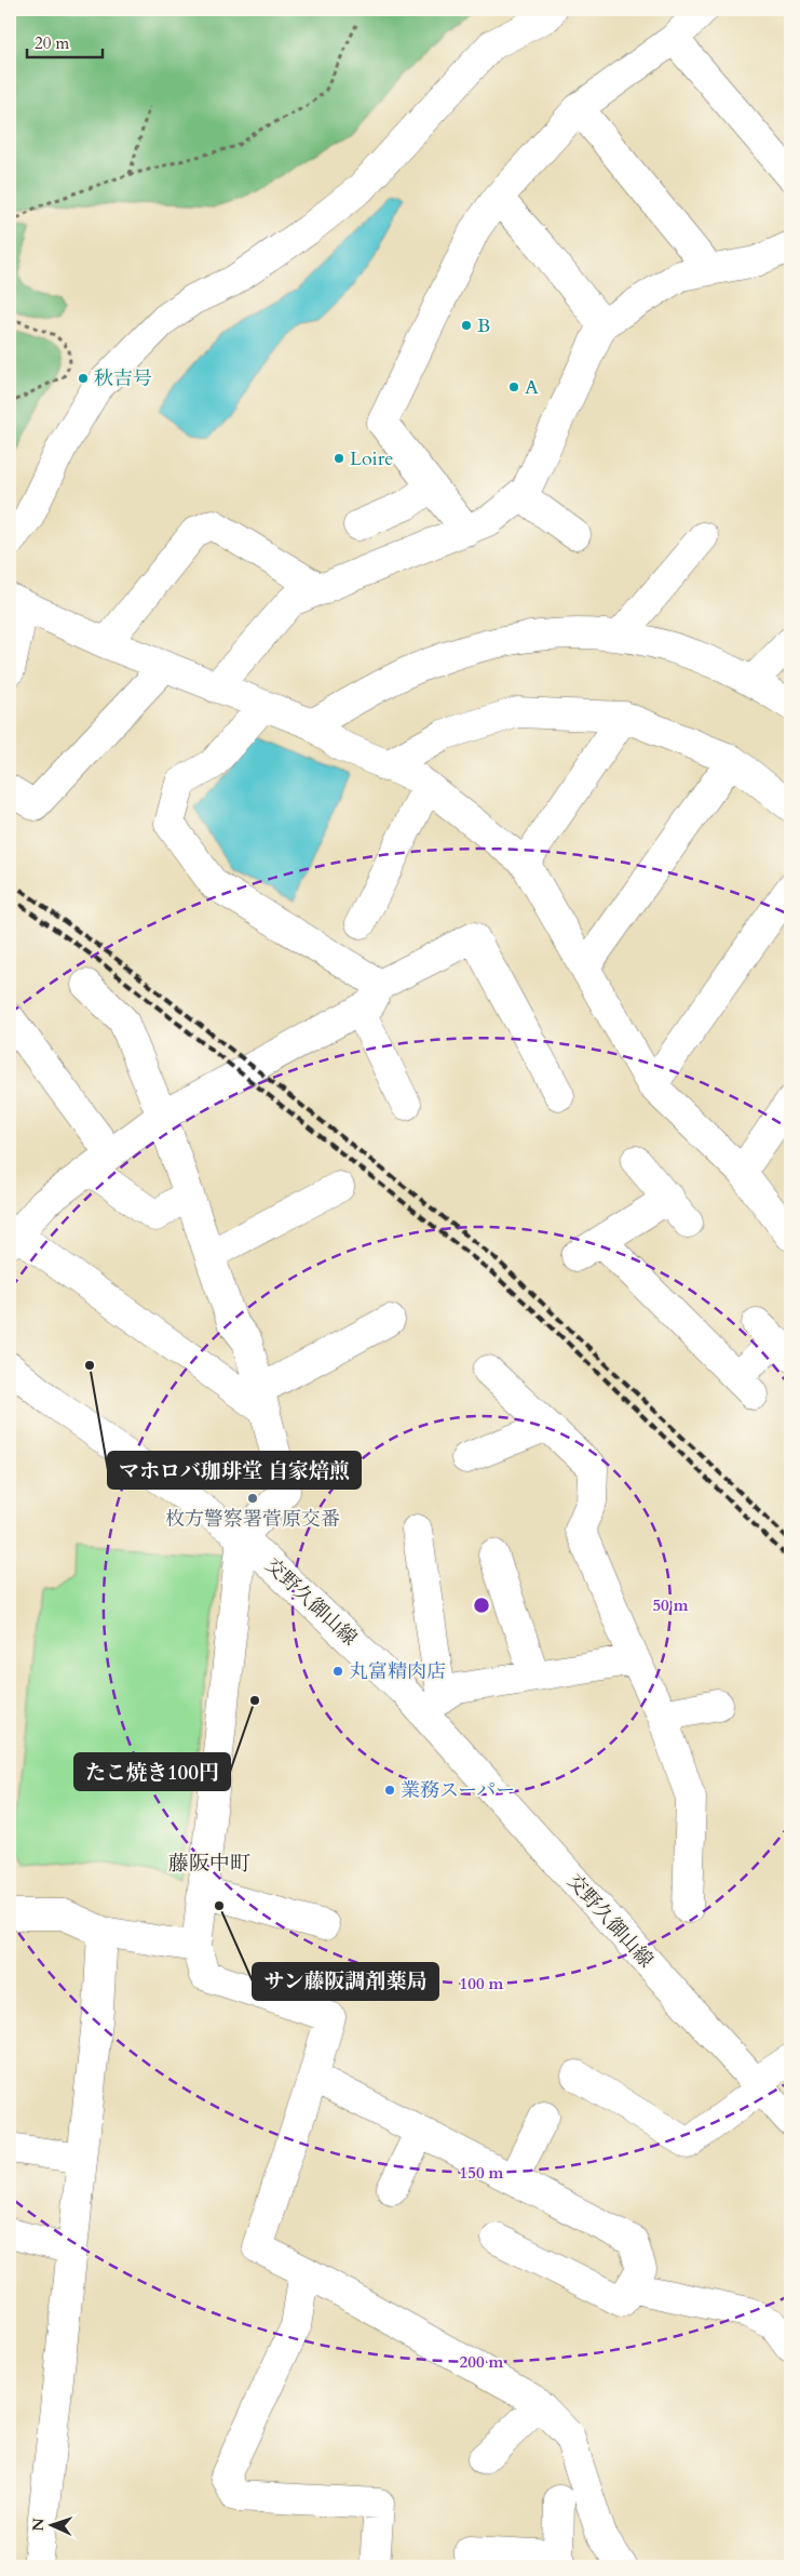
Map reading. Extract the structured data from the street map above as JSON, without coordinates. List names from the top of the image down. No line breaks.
{"streets":{"street":["交野久御山線"]},"districts":["藤阪中町"],"places":["B","秋吉号","A","Loire","マホロバ珈琲堂 自家焙煎","枚方警察署菅原交番","丸富精肉店","たこ焼き100円","業務スーパー","サン藤阪調剤薬局"],"scale_bar":"20 m","north":"left","rings":["50 m","100 m","150 m","200 m"]}
